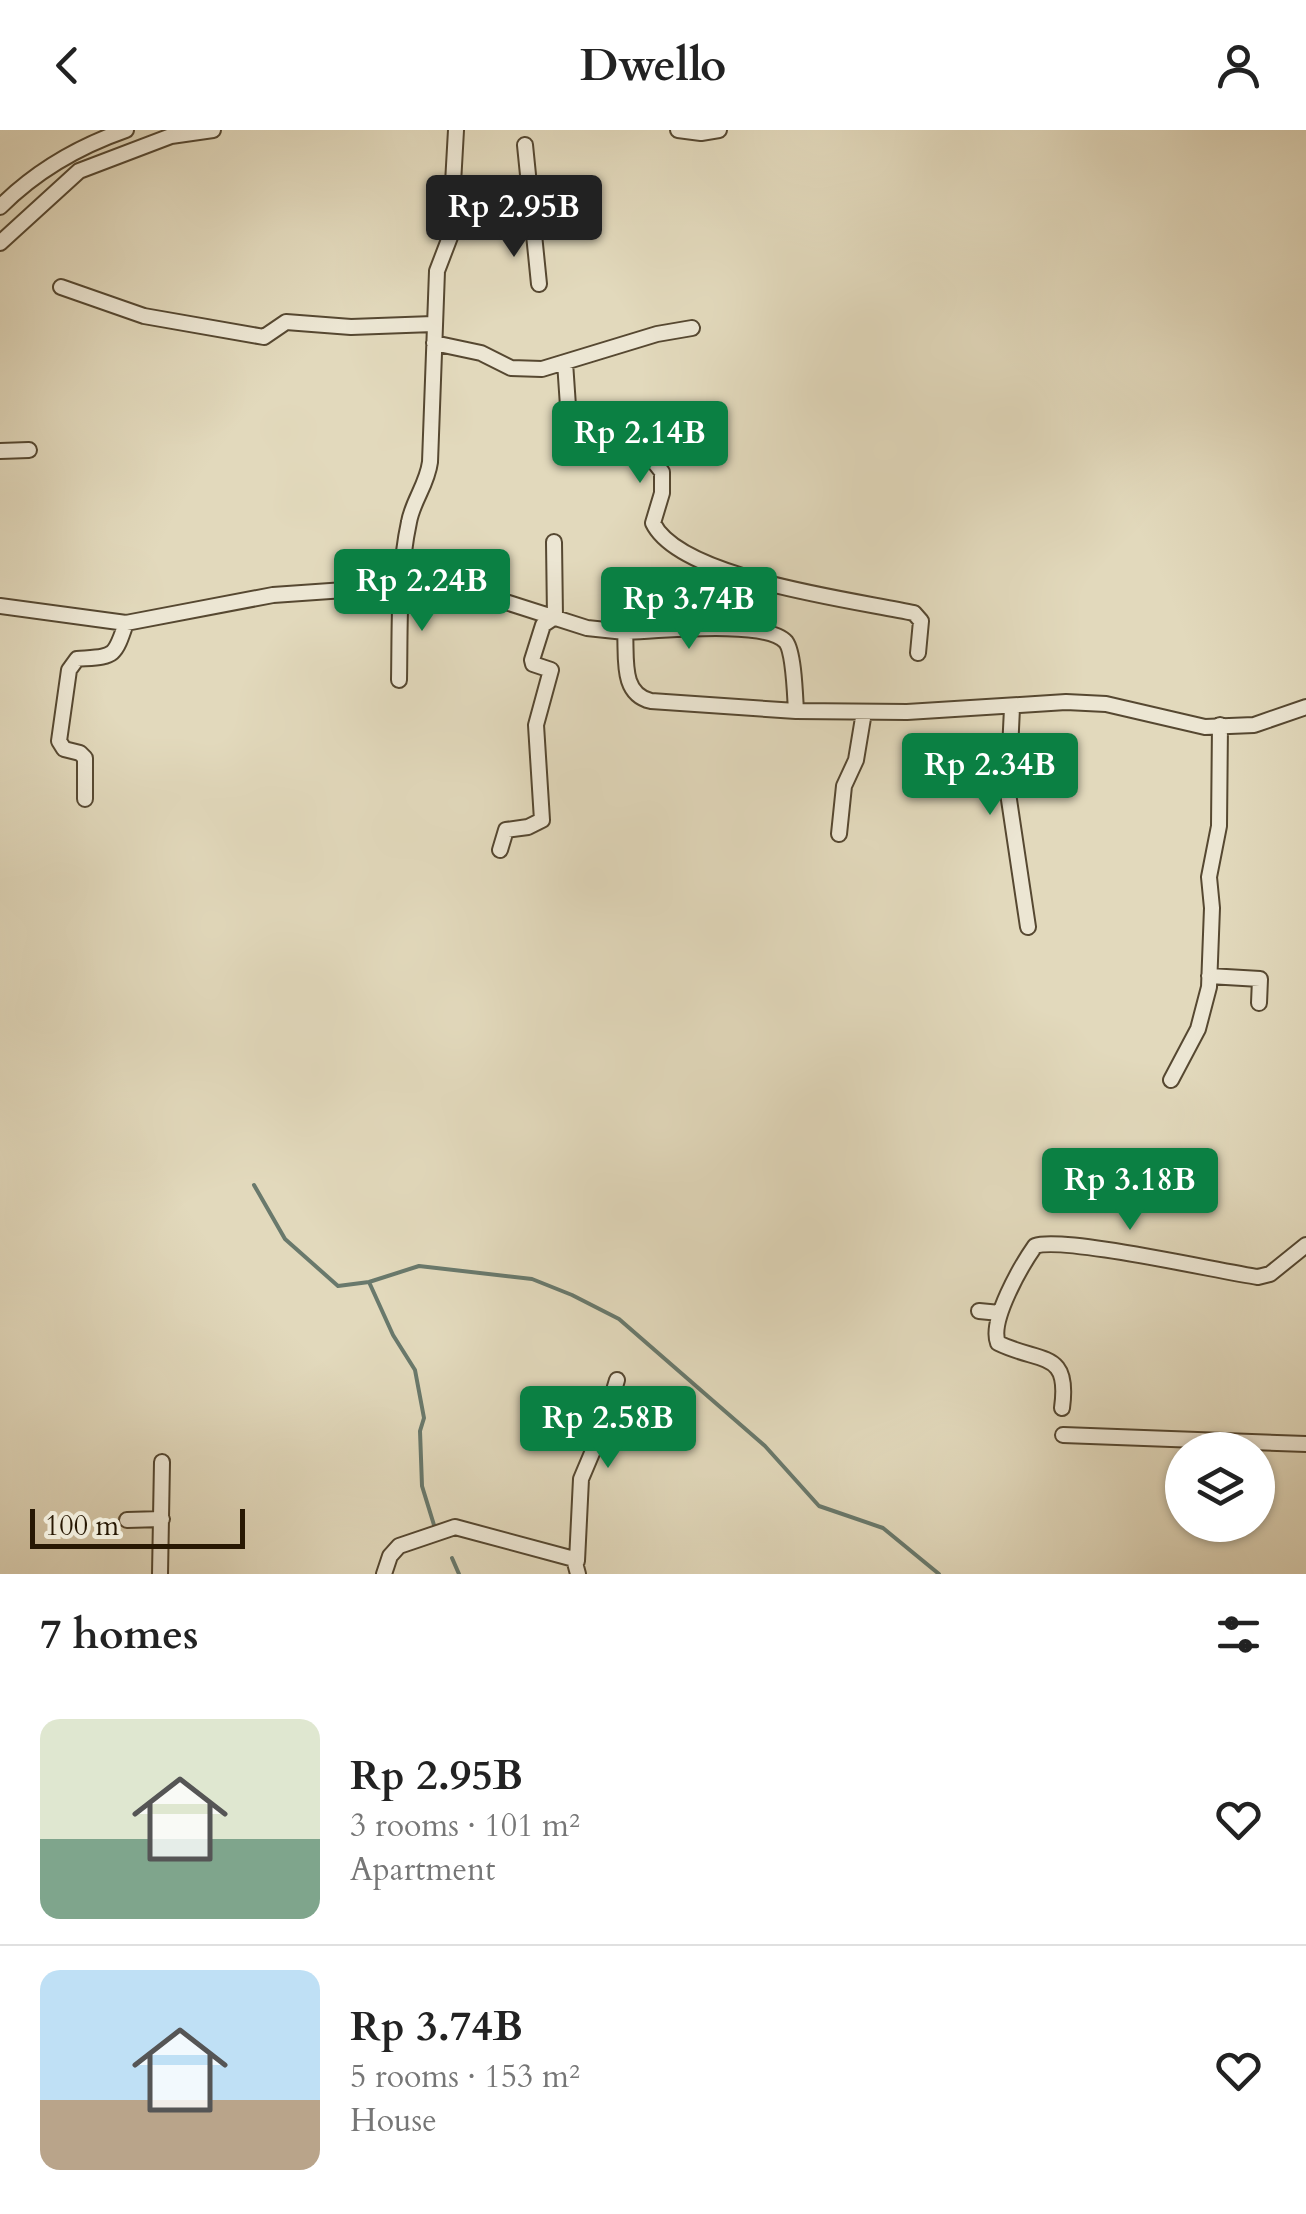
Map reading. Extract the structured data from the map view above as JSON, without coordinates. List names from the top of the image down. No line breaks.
{"scale_bar":"100 m","page":{"header":"Dwello","price":["Rp 2.95B","Rp 2.14B","Rp 2.24B","Rp 3.74B","Rp 2.34B","Rp 3.18B","Rp 2.58B"],"scale":"100 m","heading":"7 homes","list":[{"name":"Rp 2.95B","note":"3 rooms · 101 m² · Apartment"},{"name":"Rp 3.74B","note":"5 rooms · 153 m² · House"}]}}
